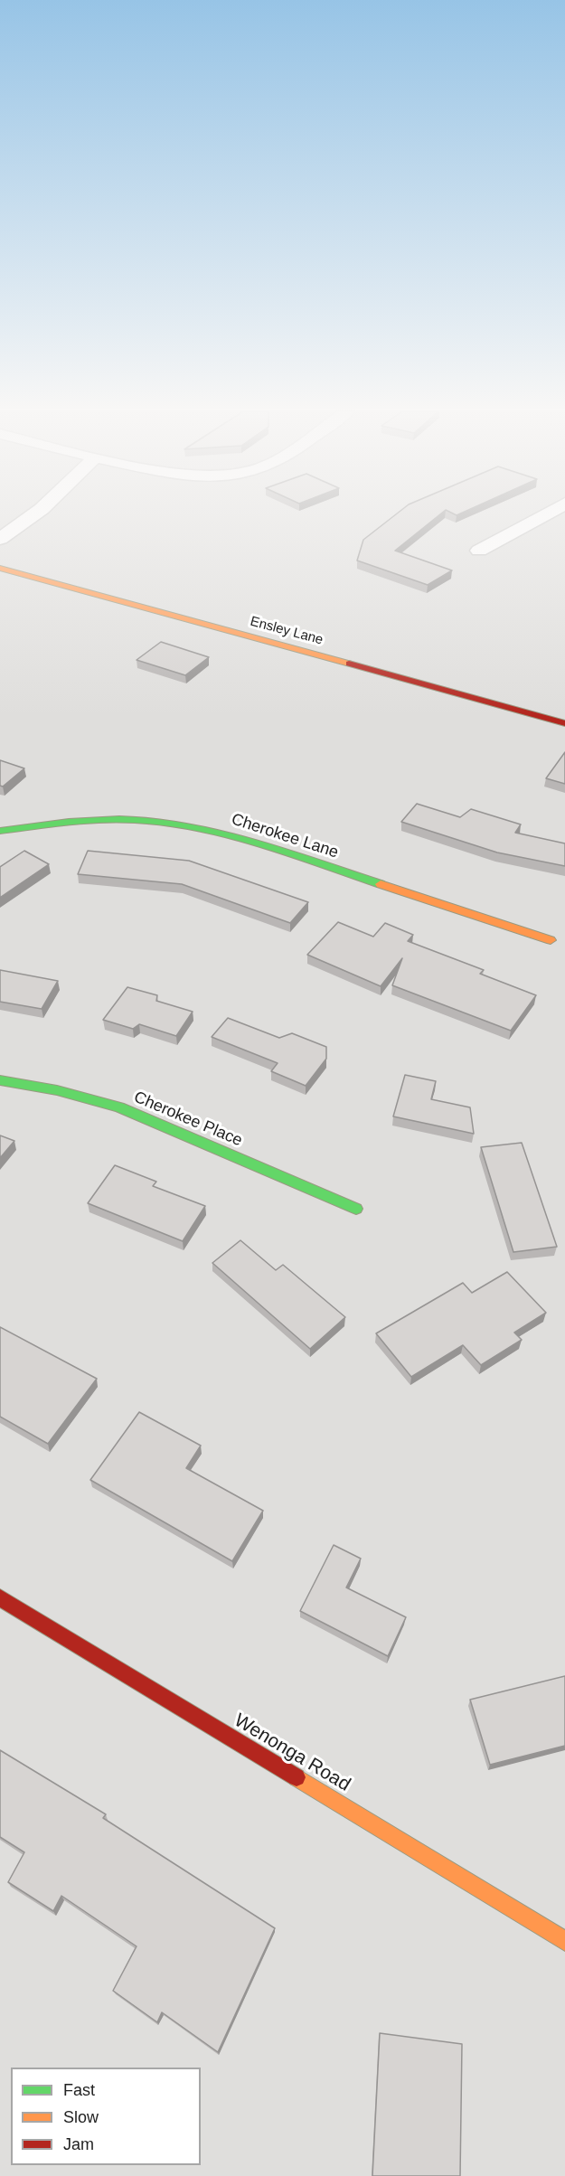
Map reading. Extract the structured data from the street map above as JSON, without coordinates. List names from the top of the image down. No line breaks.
{"streets":{"street":["Ensley Lane","Cherokee Lane","Cherokee Place","Wenonga Road"]},"legend":["Fast","Slow","Jam"]}
